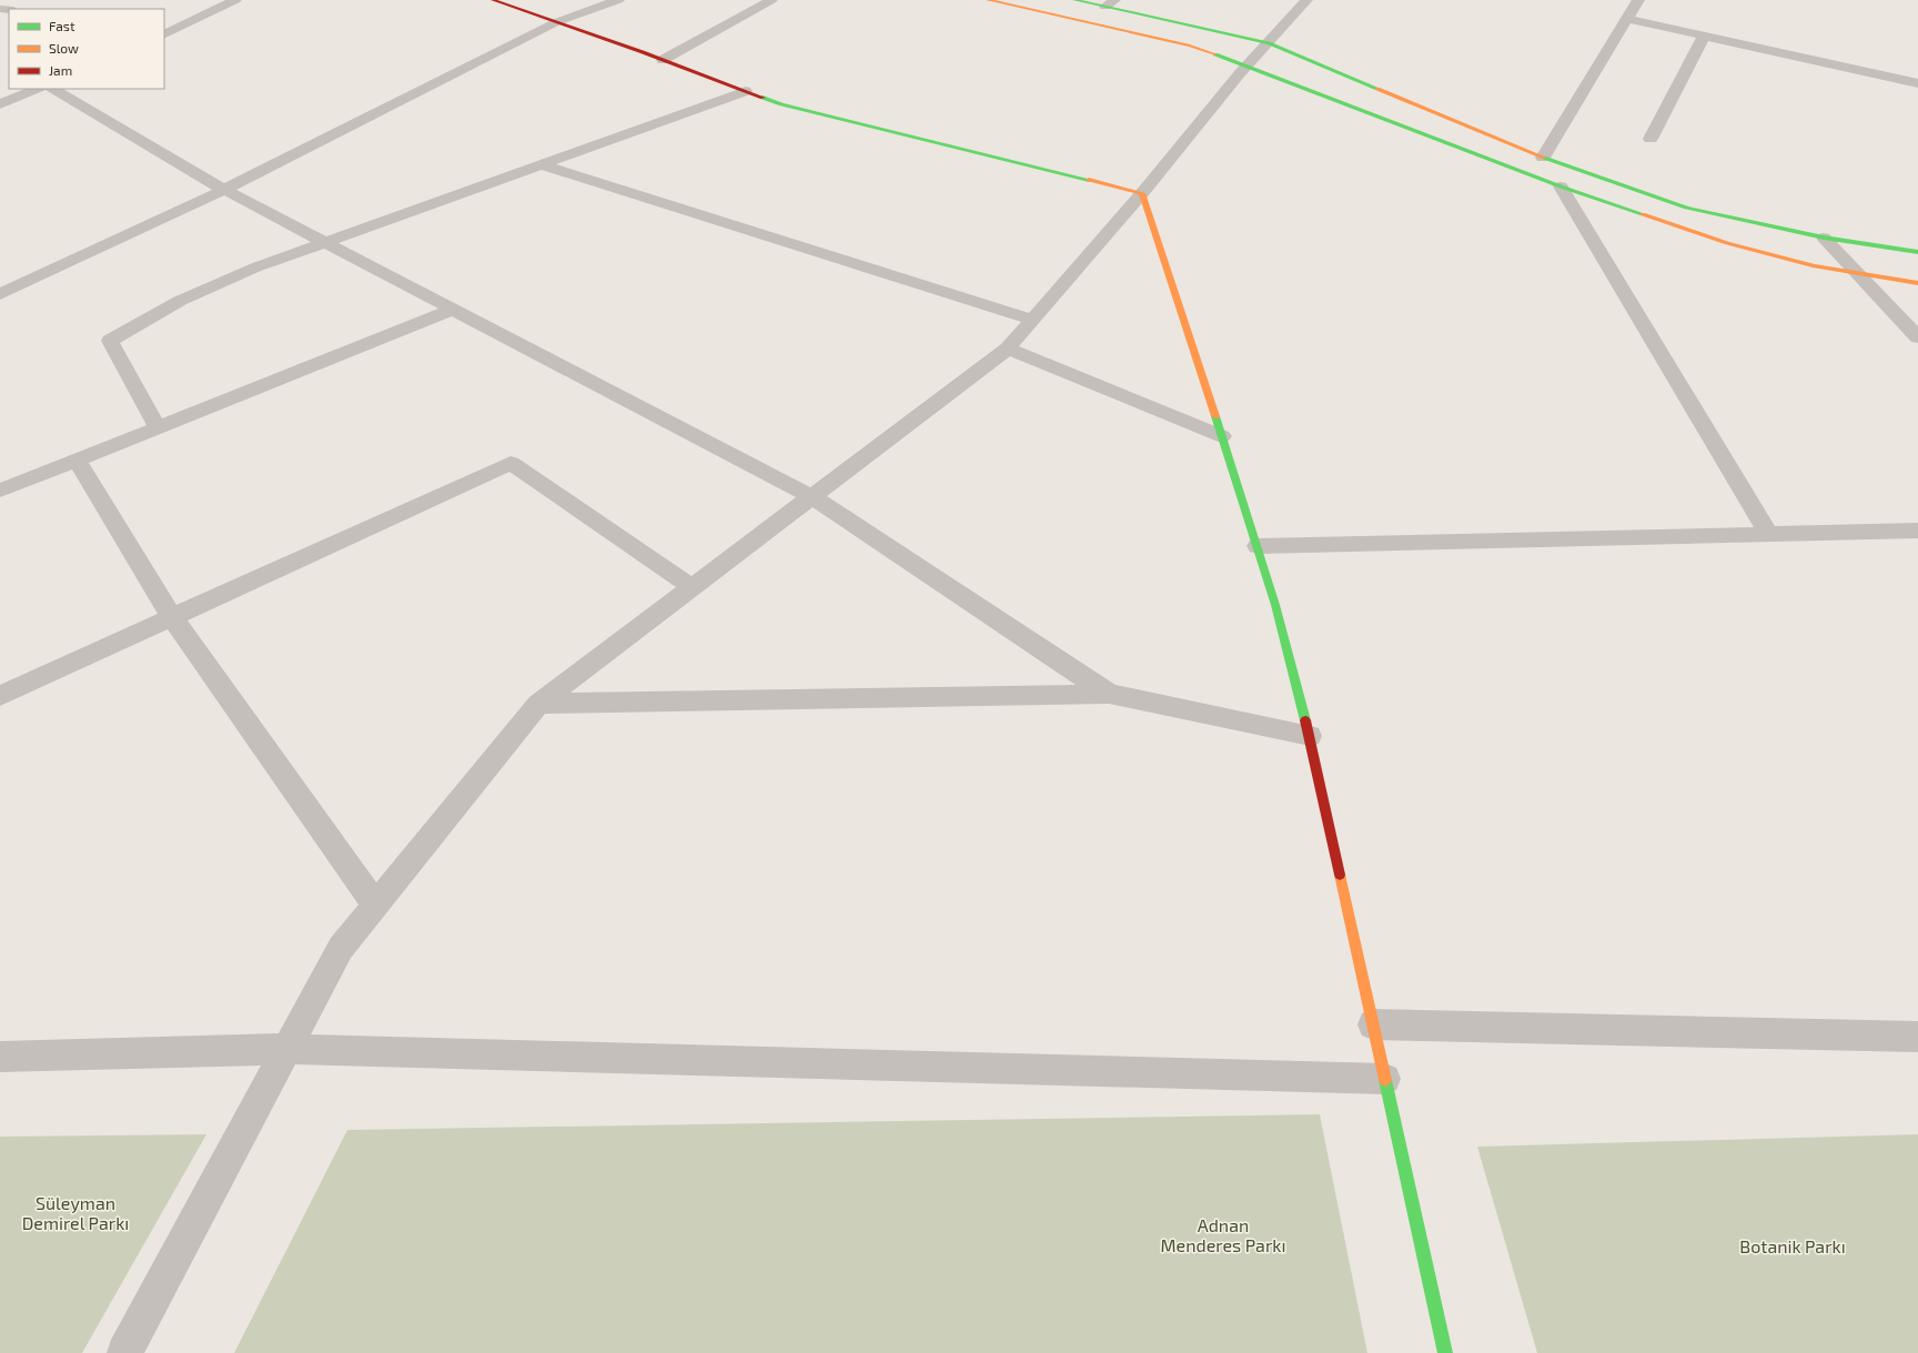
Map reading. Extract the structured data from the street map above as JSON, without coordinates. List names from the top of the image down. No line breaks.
{"parks":["Süleyman Demirel Parkı","Adnan Menderes Parkı","Botanik Parkı"],"legend":["Fast","Slow","Jam"]}
